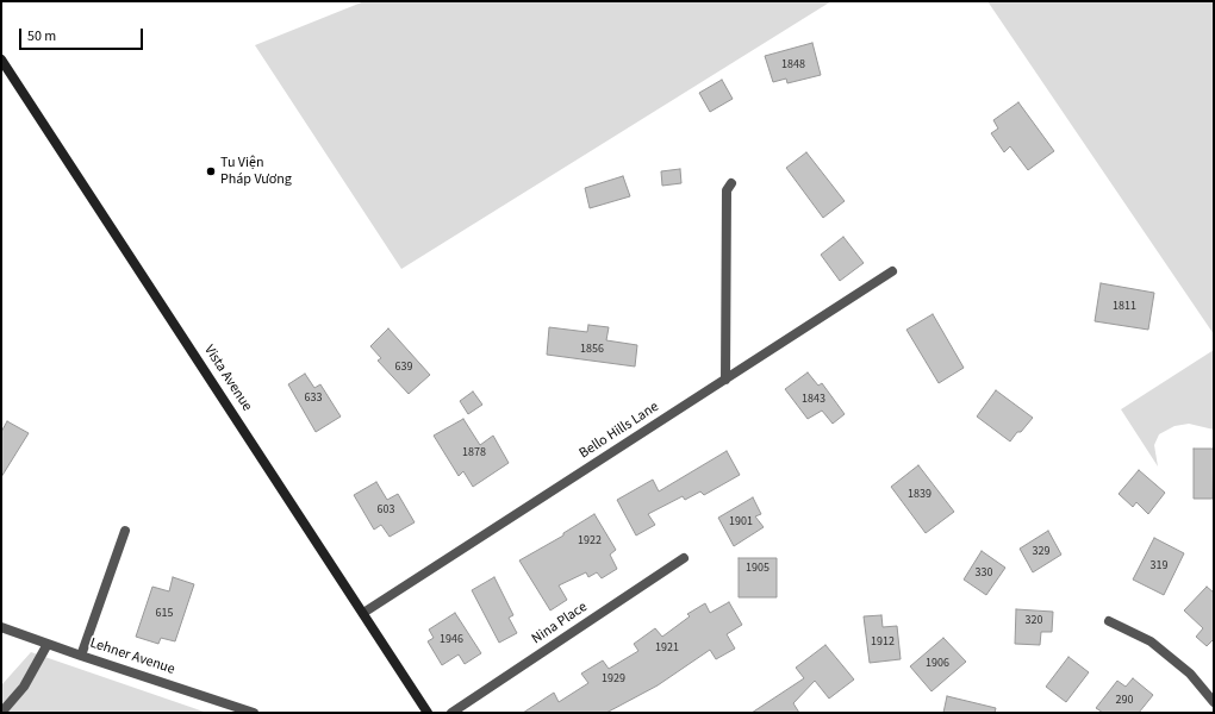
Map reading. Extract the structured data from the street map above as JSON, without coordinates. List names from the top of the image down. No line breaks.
{"streets":{"street":["Vista Avenue","Bello Hills Lane","Nina Place","Lehner Avenue"]},"crossings":[["Vista Avenue","Bello Hills Lane"]],"places":["Tu Viện Pháp Vương"],"house_numbers":["1848","1811","1856","639","633","1843","1878","1839","603","1901","1922","329","319","1905","330","615","320","1946","1912","1921","1906","1929","290"],"scale_bar":"50 m"}
